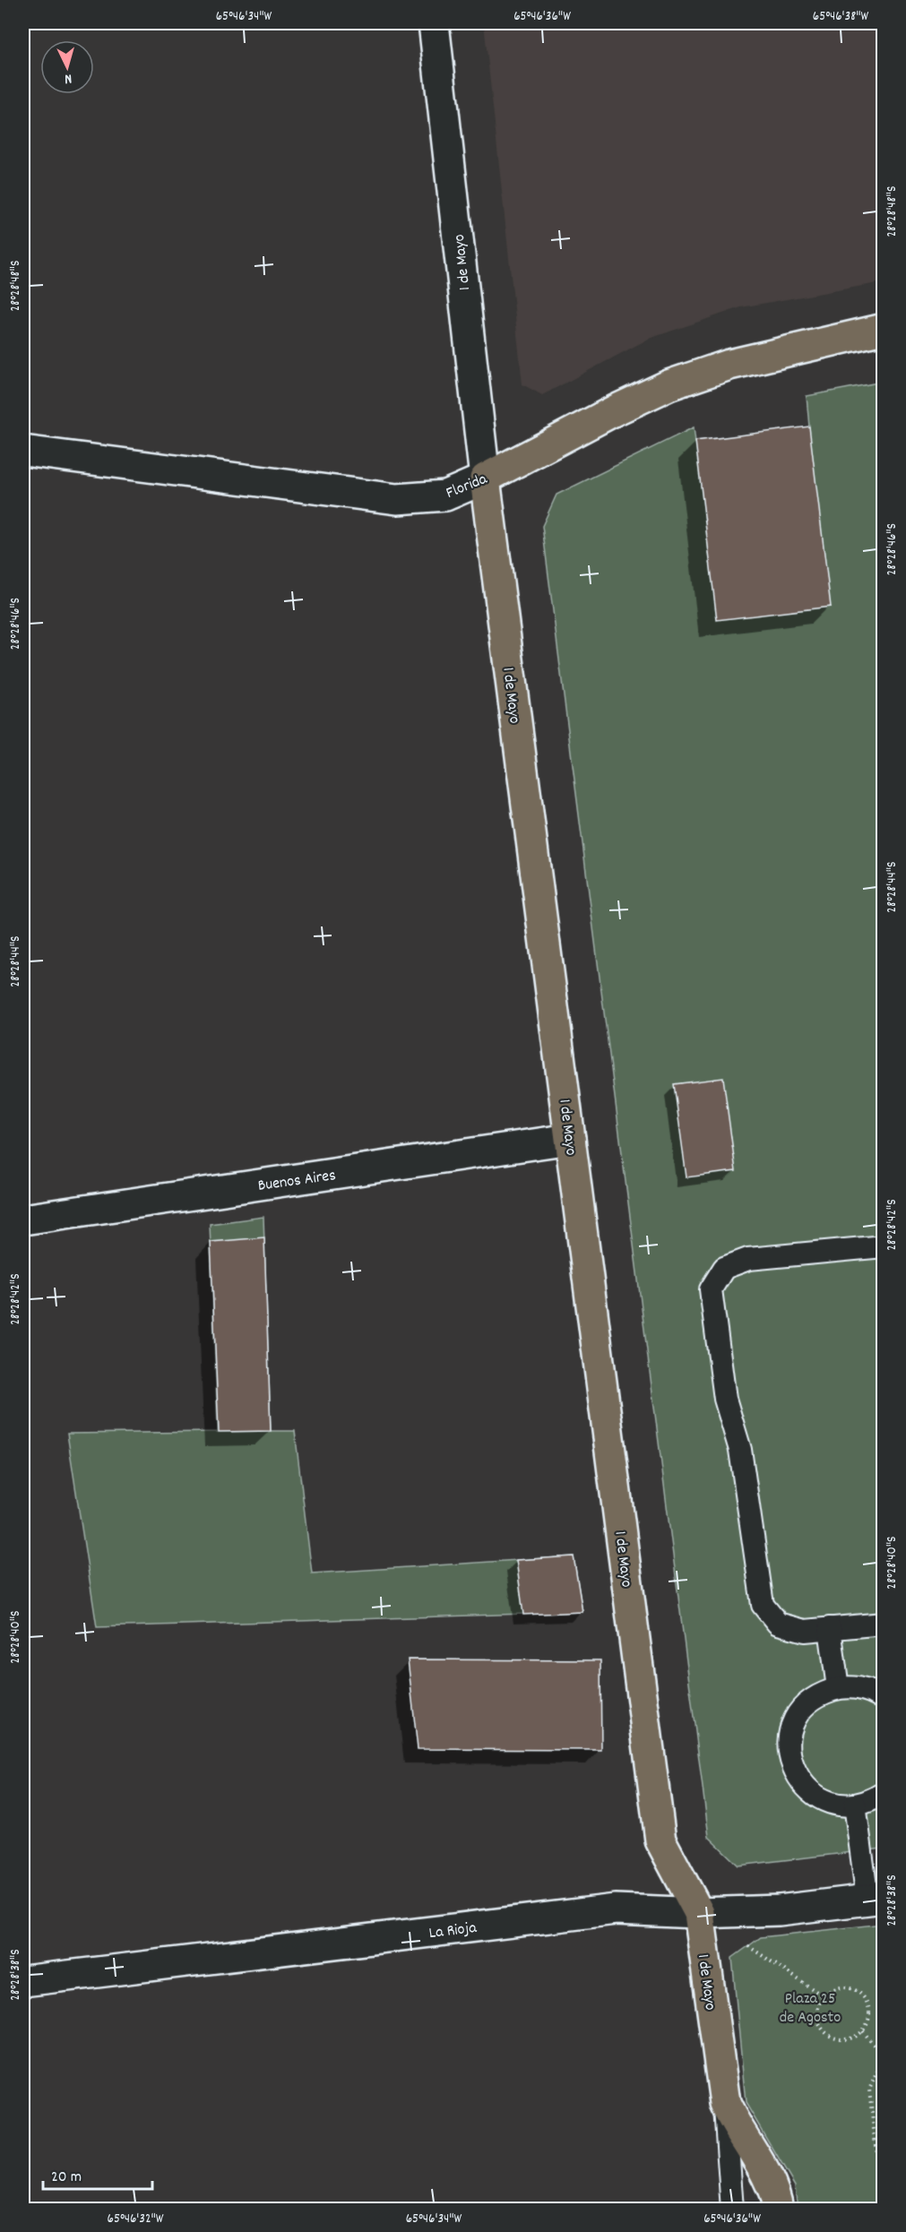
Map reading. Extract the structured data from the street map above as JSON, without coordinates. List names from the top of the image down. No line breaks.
{"streets":{"main road":["1 de Mayo","Florida"],"street":["Buenos Aires","La Rioja"]},"crossings":[["1 de Mayo","Florida"],["1 de Mayo","Buenos Aires"],["1 de Mayo","La Rioja"]],"parks":["Plaza 25 de Agosto"],"scale_bar":"20 m","north":"bottom","coordinates":["65°46'34\"W","65°46'36\"W","65°46'38\"W","28°28'48\"S","28°28'46\"S","28°28'44\"S","28°28'42\"S","28°28'40\"S","28°28'38\"S","65°46'32\"W"]}
